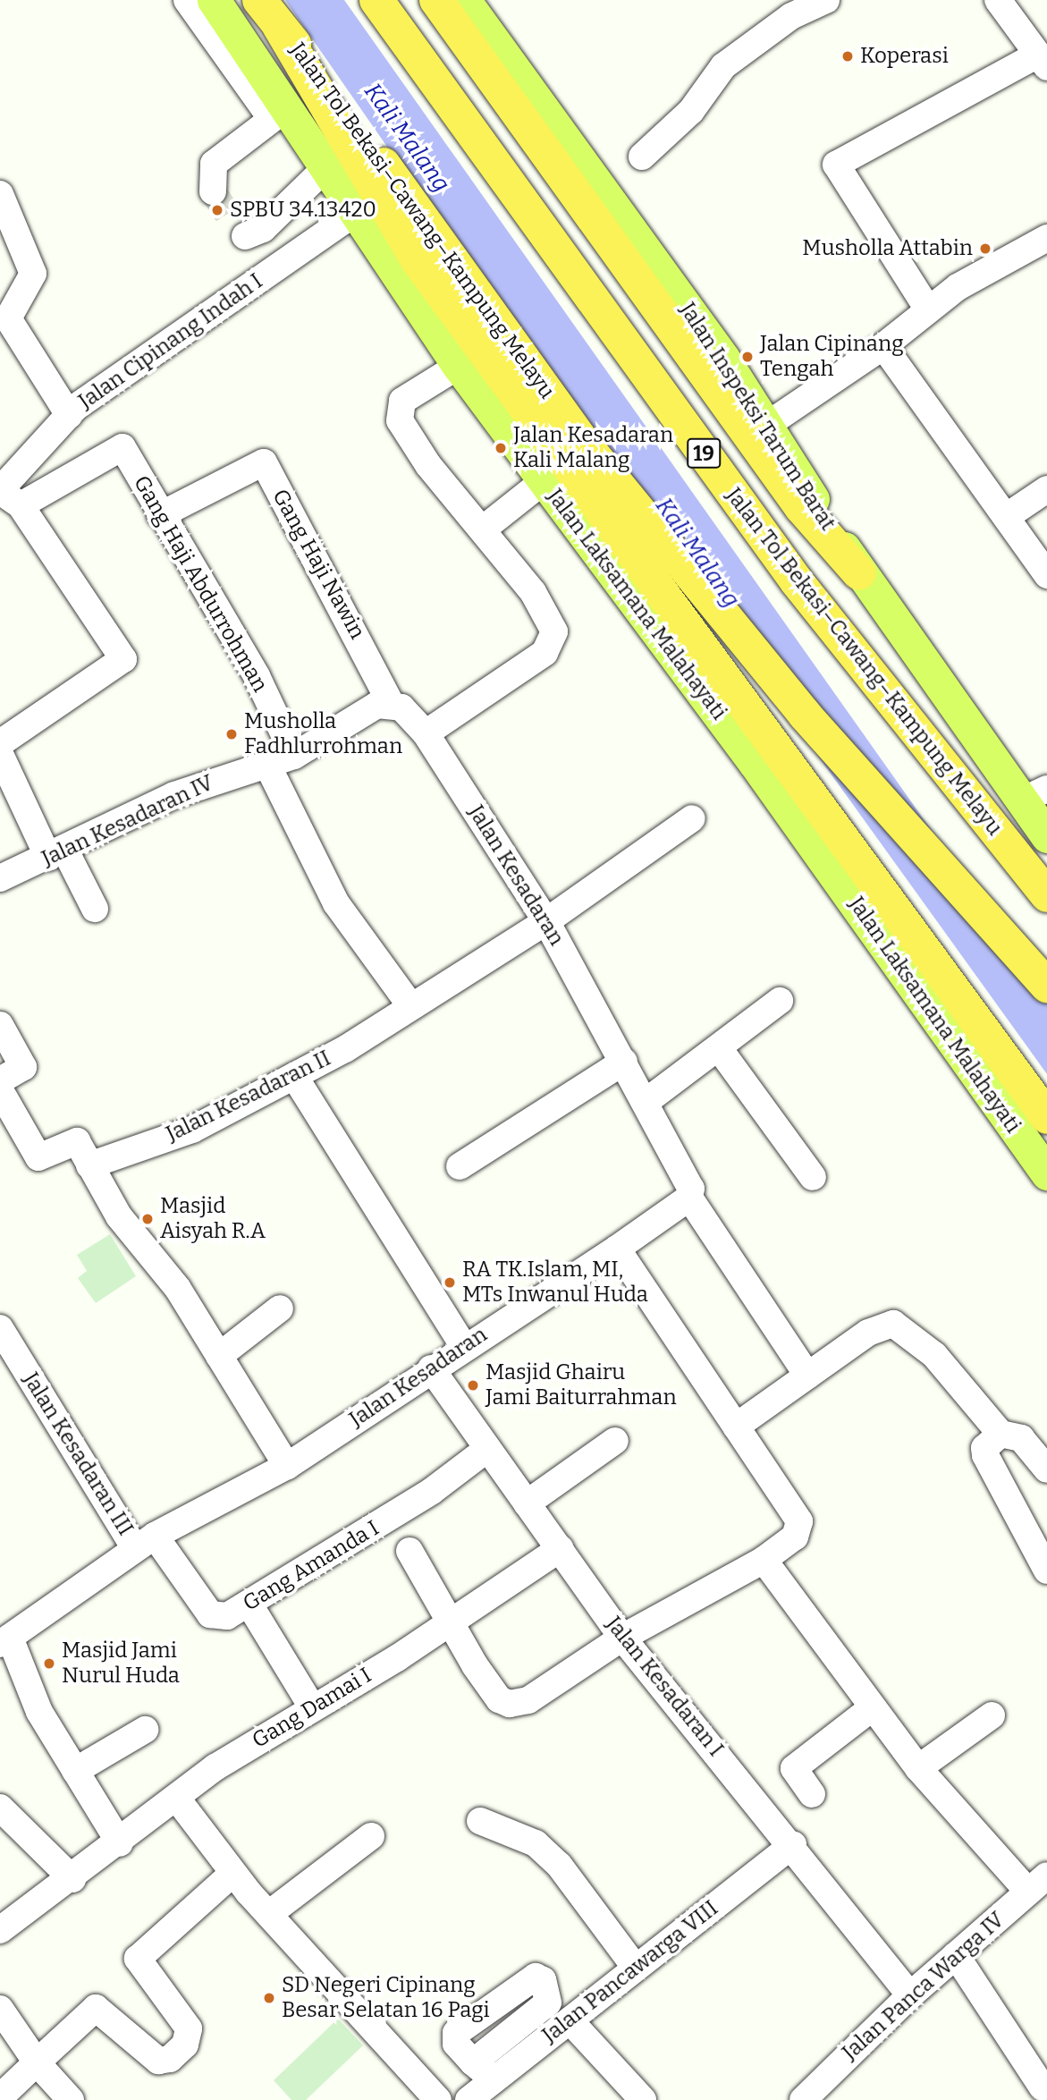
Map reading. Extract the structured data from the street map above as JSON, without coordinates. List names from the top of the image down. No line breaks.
{"streets":{"highway":["Jalan Tol Bekasi–Cawang–Kampung Melayu","19"],"main road":["Jalan Inspeksi Tarum Barat","Jalan Laksamana Malahayati"],"street":["Jalan Cipinang Indah I","Gang Haji Nawin","Gang Haji Abdurrohman","Jalan Kesadaran IV","Jalan Kesadaran","Jalan Kesadaran II","Jalan Kesadaran III","Gang Amanda I","Jalan Kesadaran I","Gang Damai I","Jalan Pancawarga VIII","Jalan Panca Warga IV"]},"crossings":[["Jalan Cipinang Indah I","Gang Haji Abdurrohman"],["Jalan Cipinang Indah I","Jalan Laksamana Malahayati"],["Gang Haji Nawin","Gang Haji Abdurrohman"],["Gang Haji Nawin","Jalan Kesadaran IV"],["Gang Haji Nawin","Jalan Kesadaran"],["Gang Haji Abdurrohman","Jalan Kesadaran IV"],["Jalan Kesadaran IV","Jalan Kesadaran"],["Jalan Kesadaran","Jalan Kesadaran II"],["Jalan Kesadaran","Jalan Kesadaran III"],["Jalan Kesadaran","Gang Amanda I"],["Jalan Kesadaran","Jalan Kesadaran I"],["Jalan Kesadaran III","Gang Amanda I"],["Gang Amanda I","Jalan Kesadaran I"],["Jalan Kesadaran I","Gang Damai I"],["Jalan Kesadaran I","Jalan Pancawarga VIII"],["Jalan Kesadaran I","Jalan Panca Warga IV"]],"water":["Kali Malang"],"places":["Koperasi","SPBU 34.13420","Musholla Attabin","Jalan Cipinang Tengah","Jalan Kesadaran Kali Malang","Musholla Fadhlurrohman","Masjid Aisyah R.A","RA TK.Islam, MI, MTs Inwanul Huda","Masjid Ghairu Jami Baiturrahman","Masjid Jami Nurul Huda","SD Negeri Cipinang Besar Selatan 16 Pagi"]}
